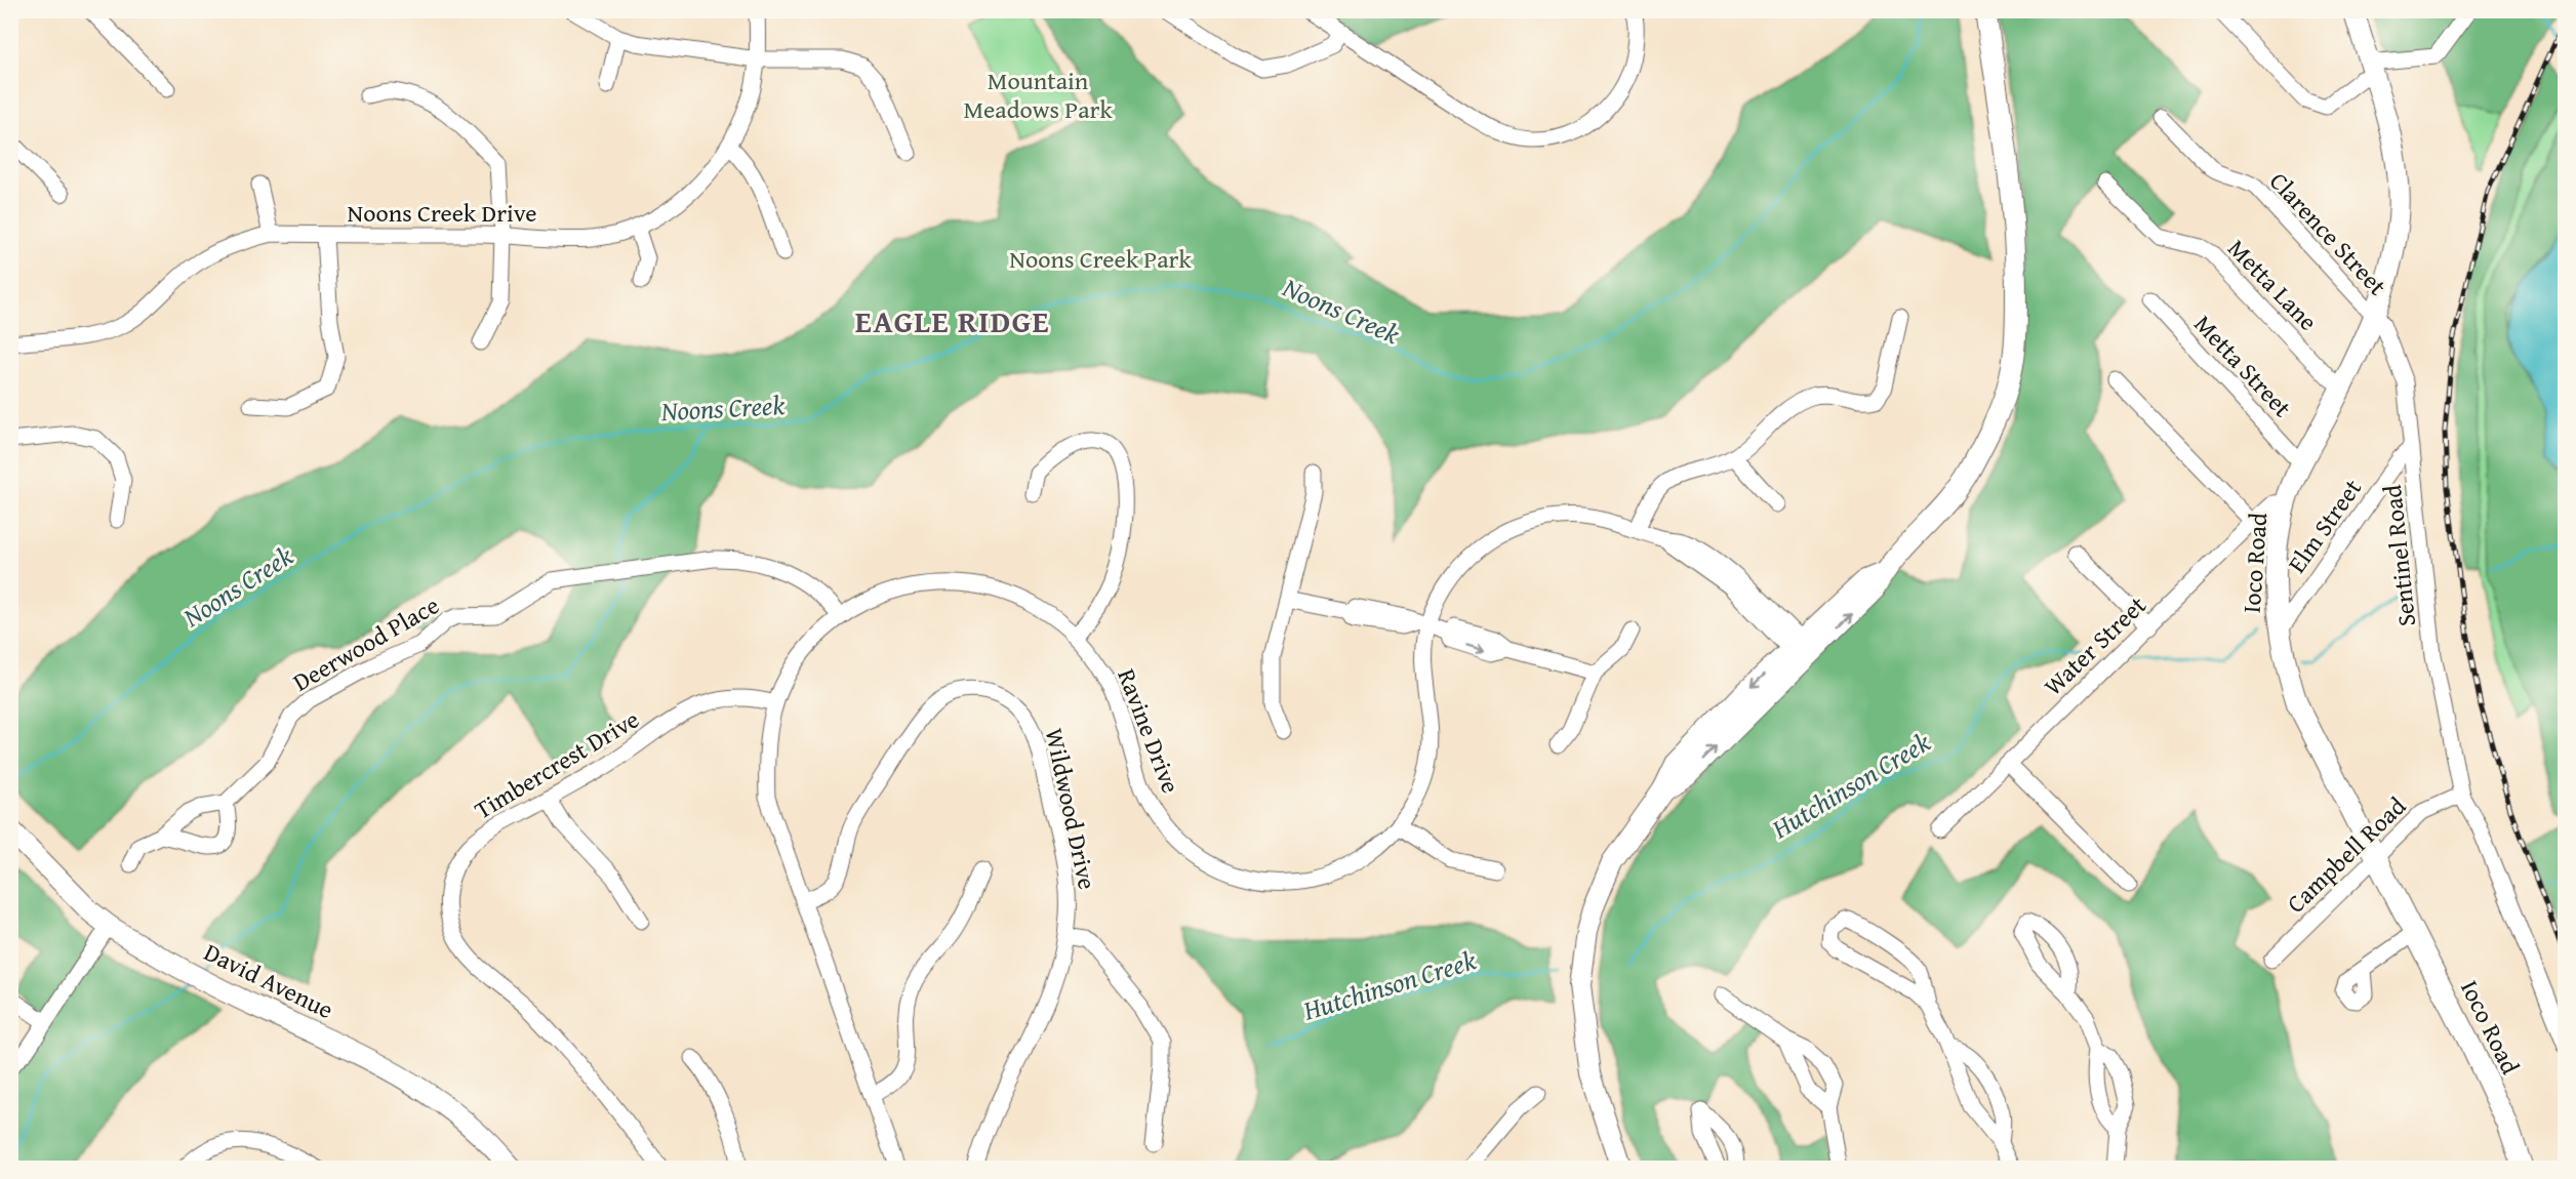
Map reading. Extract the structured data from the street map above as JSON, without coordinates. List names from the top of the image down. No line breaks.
{"streets":{"main road":["Ioco Road","David Avenue"],"street":["Noons Creek Drive","Clarence Street","Metta Lane","Metta Street","Elm Street","Sentinel Road","Deerwood Place","Water Street","Ravine Drive","Timbercrest Drive","Wildwood Drive","Campbell Road"]},"crossings":[["Clarence Street","Sentinel Road"],["Clarence Street","Ioco Road"],["Metta Lane","Ioco Road"],["Metta Street","Ioco Road"],["Elm Street","Sentinel Road"],["Elm Street","Ioco Road"],["Sentinel Road","Ioco Road"],["Sentinel Road","Campbell Road"],["Ioco Road","Water Street"],["Ioco Road","Campbell Road"],["Deerwood Place","Ravine Drive"],["Ravine Drive","Timbercrest Drive"],["Ravine Drive","Wildwood Drive"]],"districts":["EAGLE RIDGE"],"water":["Noons Creek","Hutchinson Creek"],"parks":["Mountain Meadows Park","Noons Creek Park"]}
